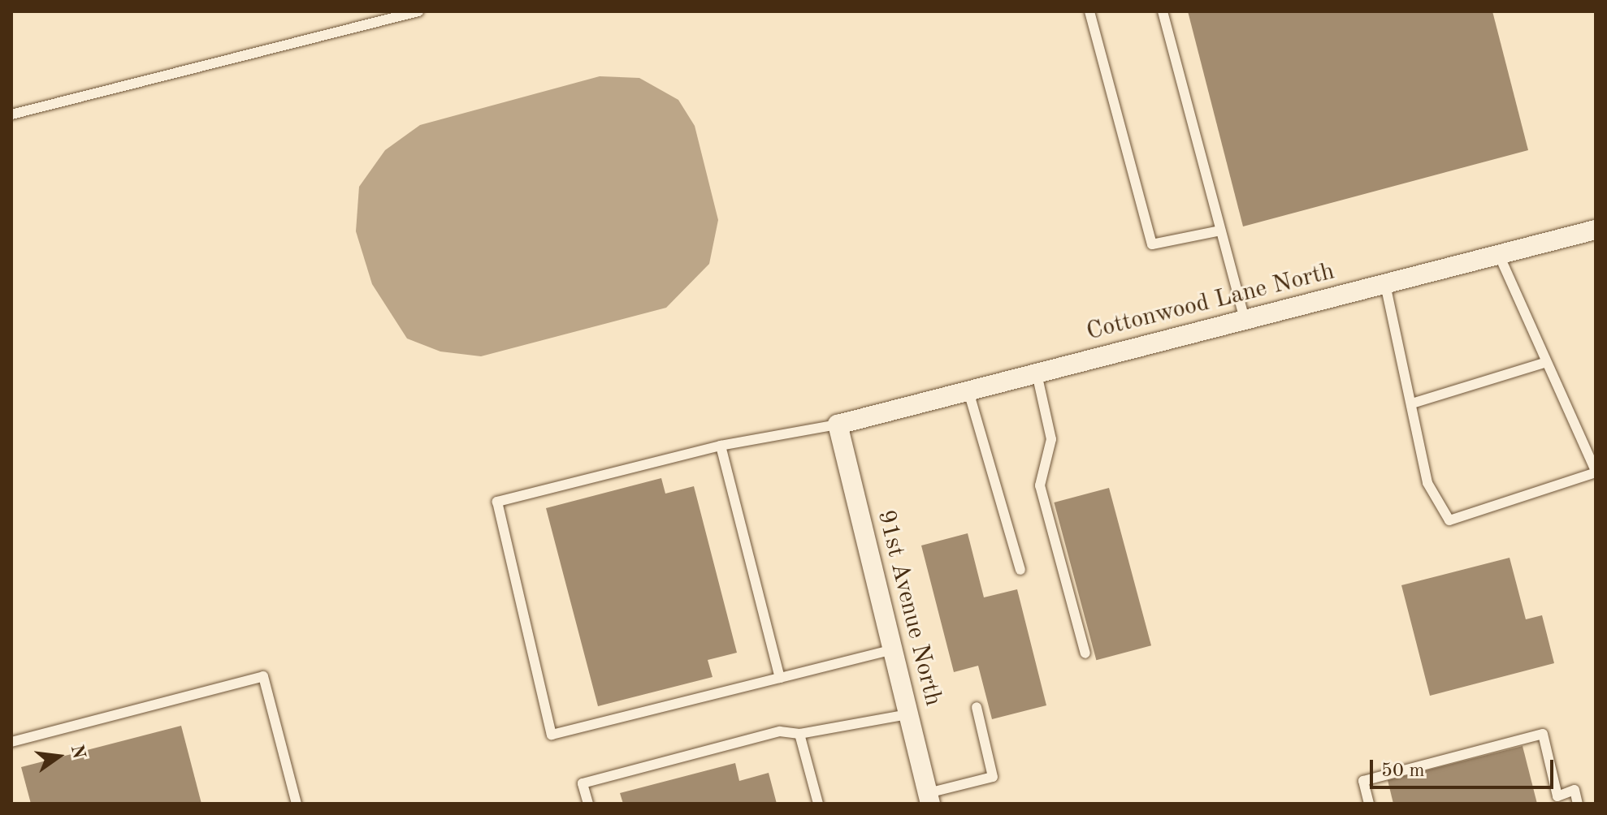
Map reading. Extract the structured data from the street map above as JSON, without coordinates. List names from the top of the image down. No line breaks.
{"streets":{"street":["Cottonwood Lane North","91st Avenue North"]},"crossings":[["Cottonwood Lane North","91st Avenue North"]],"scale_bar":"50 m","north":"right"}
